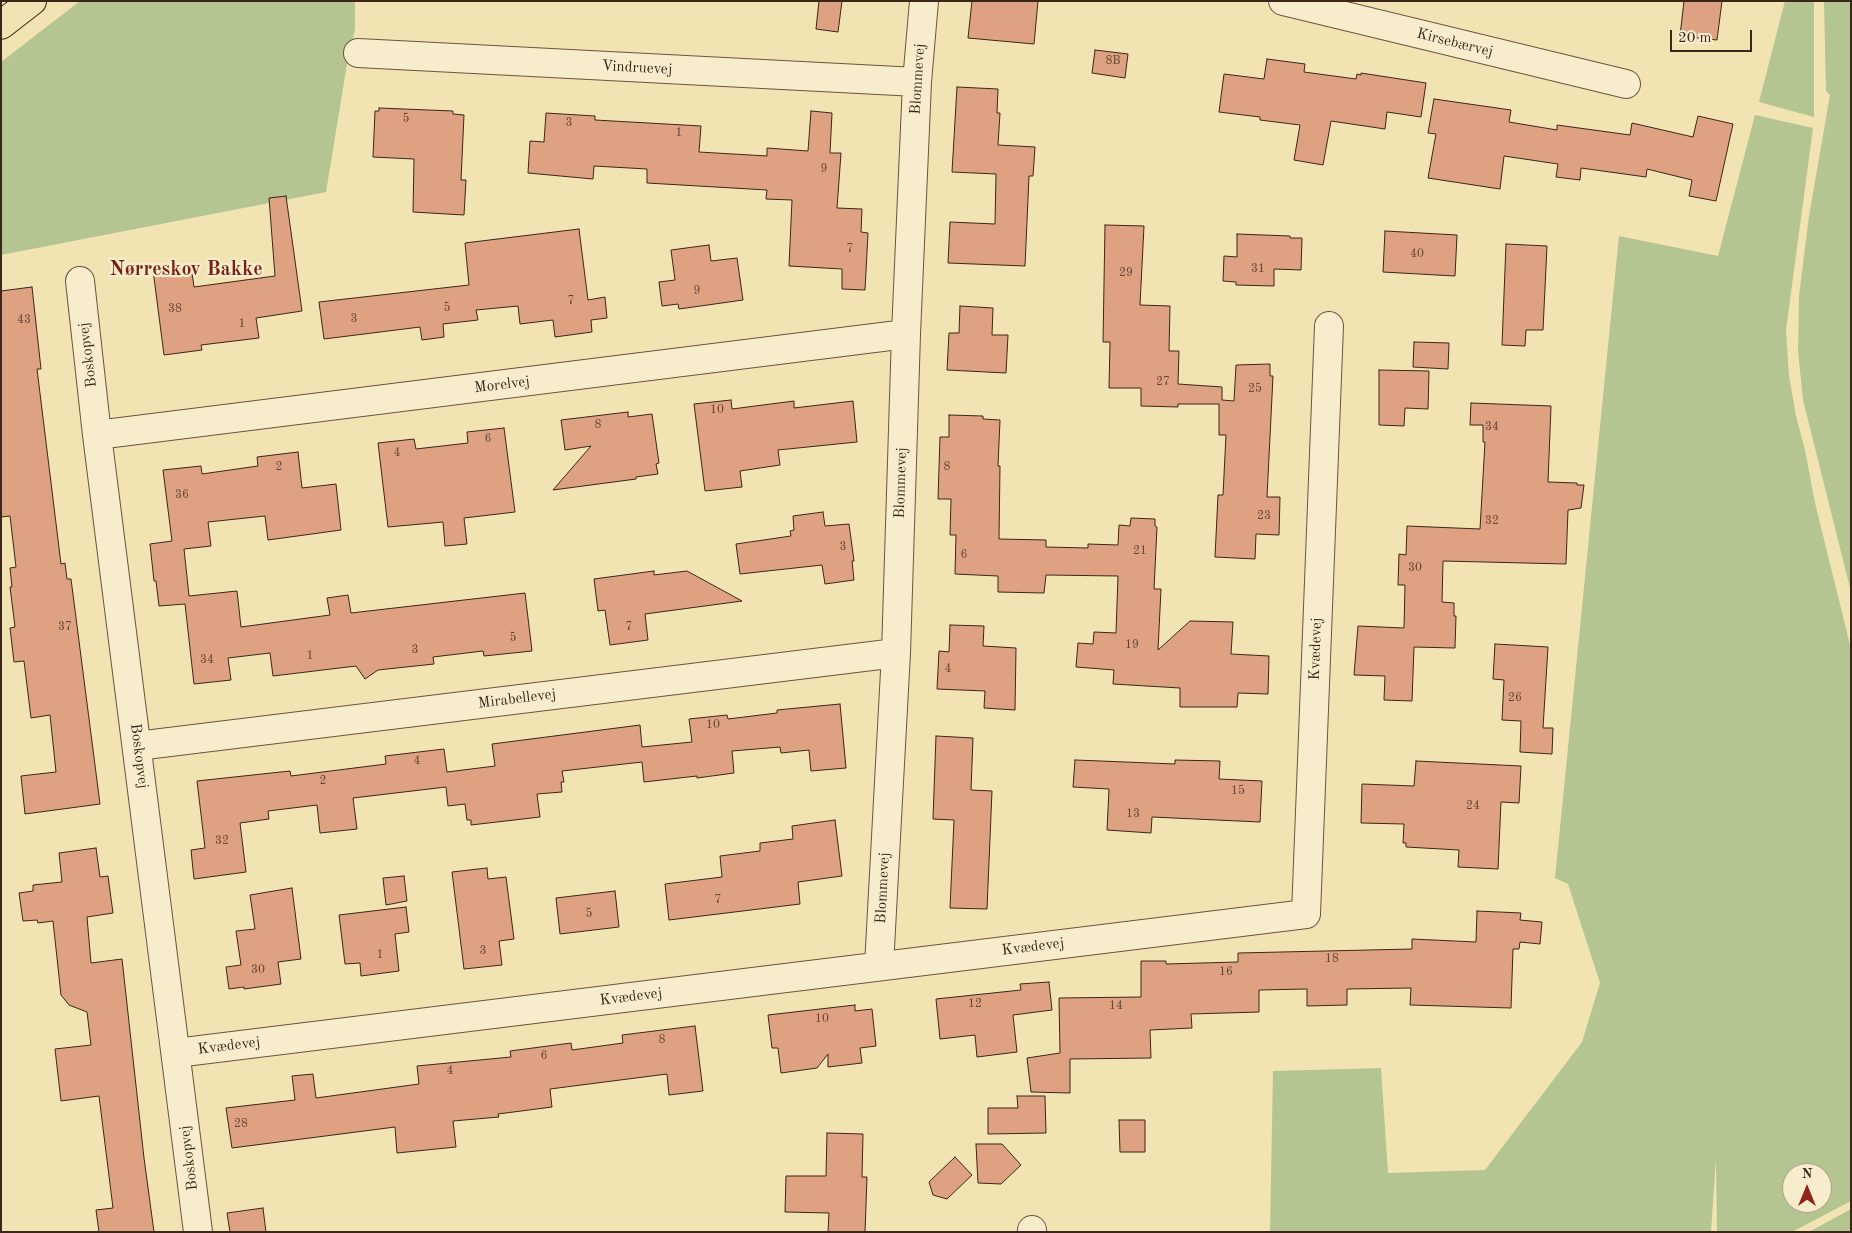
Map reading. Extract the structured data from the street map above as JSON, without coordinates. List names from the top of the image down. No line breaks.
{"streets":{"street":["Kirsebærvej","Vindruevej","Blommevej","Boskopvej","Morelvej","Kvædevej","Mirabellevej"]},"crossings":[["Vindruevej","Blommevej"],["Blommevej","Morelvej"],["Blommevej","Kvædevej"],["Blommevej","Mirabellevej"],["Boskopvej","Morelvej"],["Boskopvej","Kvædevej"],["Boskopvej","Mirabellevej"]],"districts":["Nørreskov Bakke"],"house_numbers":["8B","5","3","1","9","7","40","31","29","9","7","5","38","3","43","1","27","25","10","8","34","6","4","2","8","36","23","32","3","21","6","30","37","7","5","19","3","1","34","4","26","10","4","2","15","24","13","32","7","5","3","1","18","30","16","12","14","10","8","6","4","28"],"scale_bar":"20 m","north":"top"}
